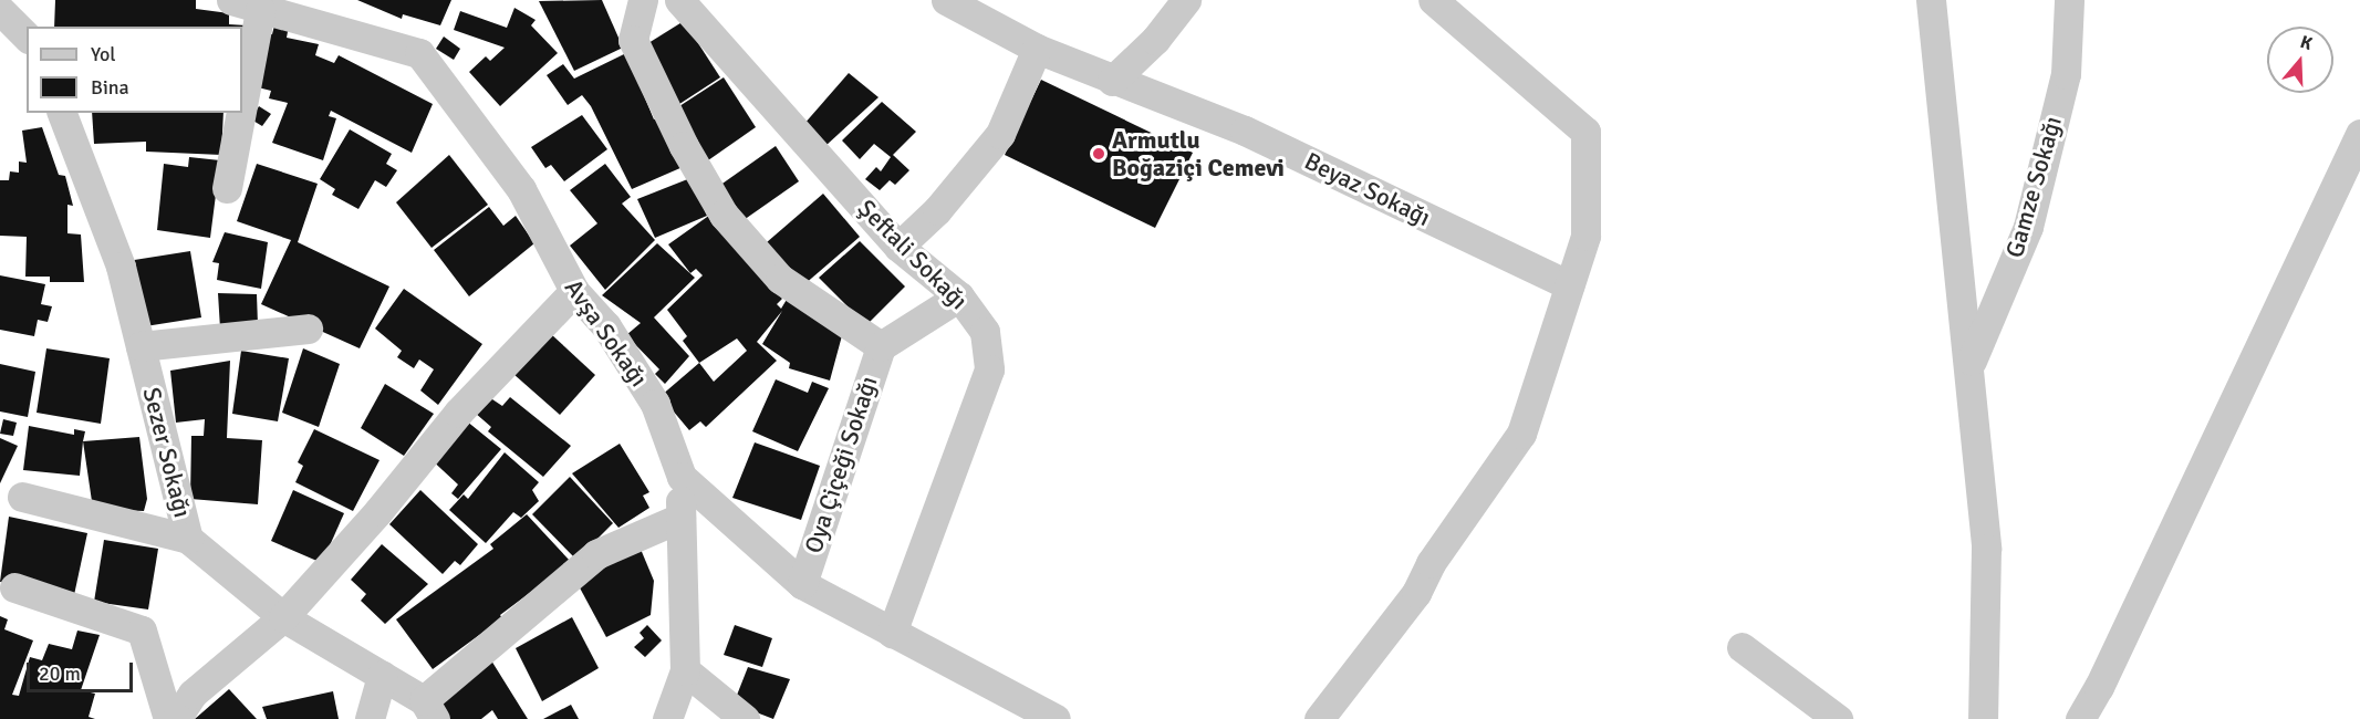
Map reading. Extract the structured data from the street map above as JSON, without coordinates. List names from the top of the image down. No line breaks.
{"streets":{"street":["Gamze Sokağı","Beyaz Sokağı","Şeftali Sokağı","Avşa Sokağı","Sezer Sokağı","Oya Çiçeği Sokağı"]},"crossings":[["Şeftali Sokağı","Avşa Sokağı"],["Şeftali Sokağı","Oya Çiçeği Sokağı"],["Avşa Sokağı","Oya Çiçeği Sokağı"]],"places":["Armutlu Boğaziçi Cemevi"],"legend":["Yol","Bina"],"scale_bar":"20 m","north":"top"}
